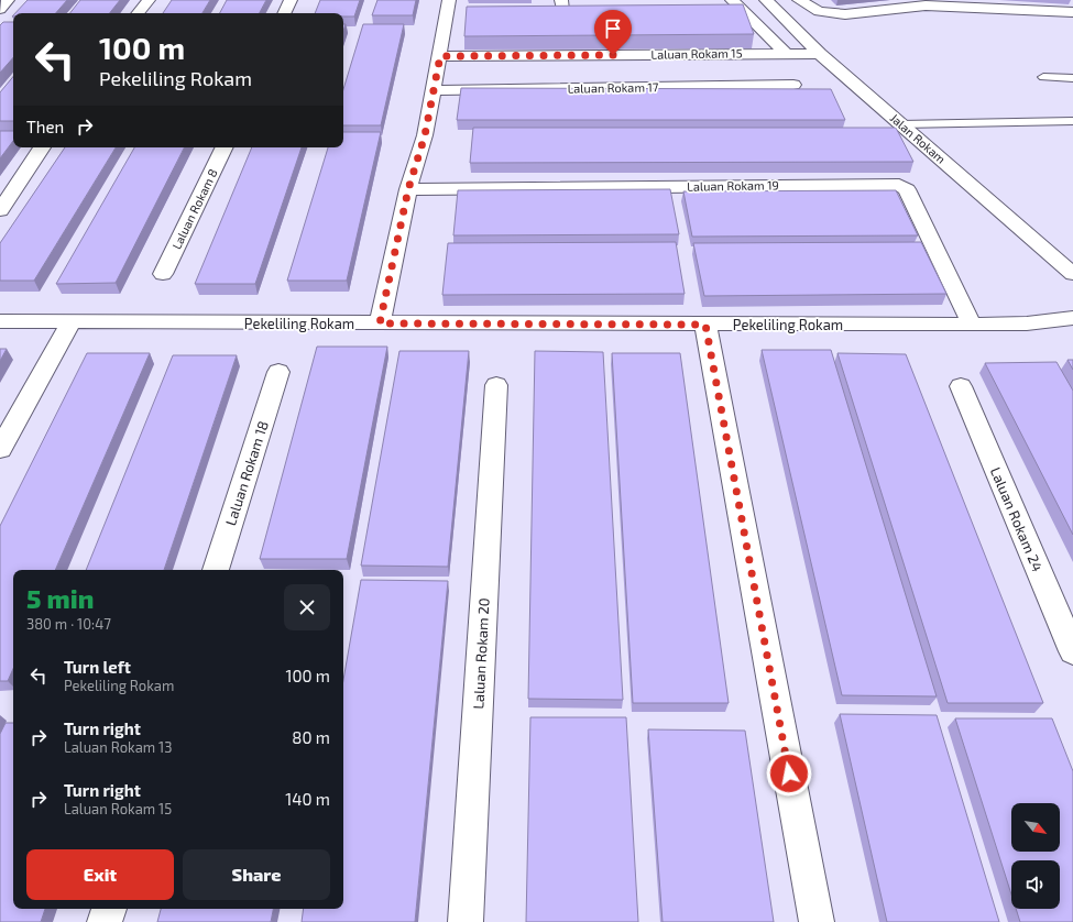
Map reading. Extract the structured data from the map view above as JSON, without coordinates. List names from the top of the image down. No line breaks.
{"streets":{"street":["Laluan Rokam 15","Laluan Rokam 17","Jalan Rokam","Laluan Rokam 19","Laluan Rokam 8","Pekeliling Rokam","Laluan Rokam 18","Laluan Rokam 24","Laluan Rokam 20"]},"crossings":[["Laluan Rokam 15","Jalan Rokam"],["Laluan Rokam 19","Pekeliling Rokam"]],"north":"bottom right","page":{"turn":["100 m","Pekeliling Rokam"],"then":"Then","heading":["5 min","380 m · 10:47"],"list":[{"name":"Turn left","note":"Pekeliling Rokam","value":"100 m"},{"name":"Turn right","note":"Laluan Rokam 13","value":"80 m"},{"name":"Turn right","note":"Laluan Rokam 15","value":"140 m"}],"buttons":["Exit","Share"]}}
